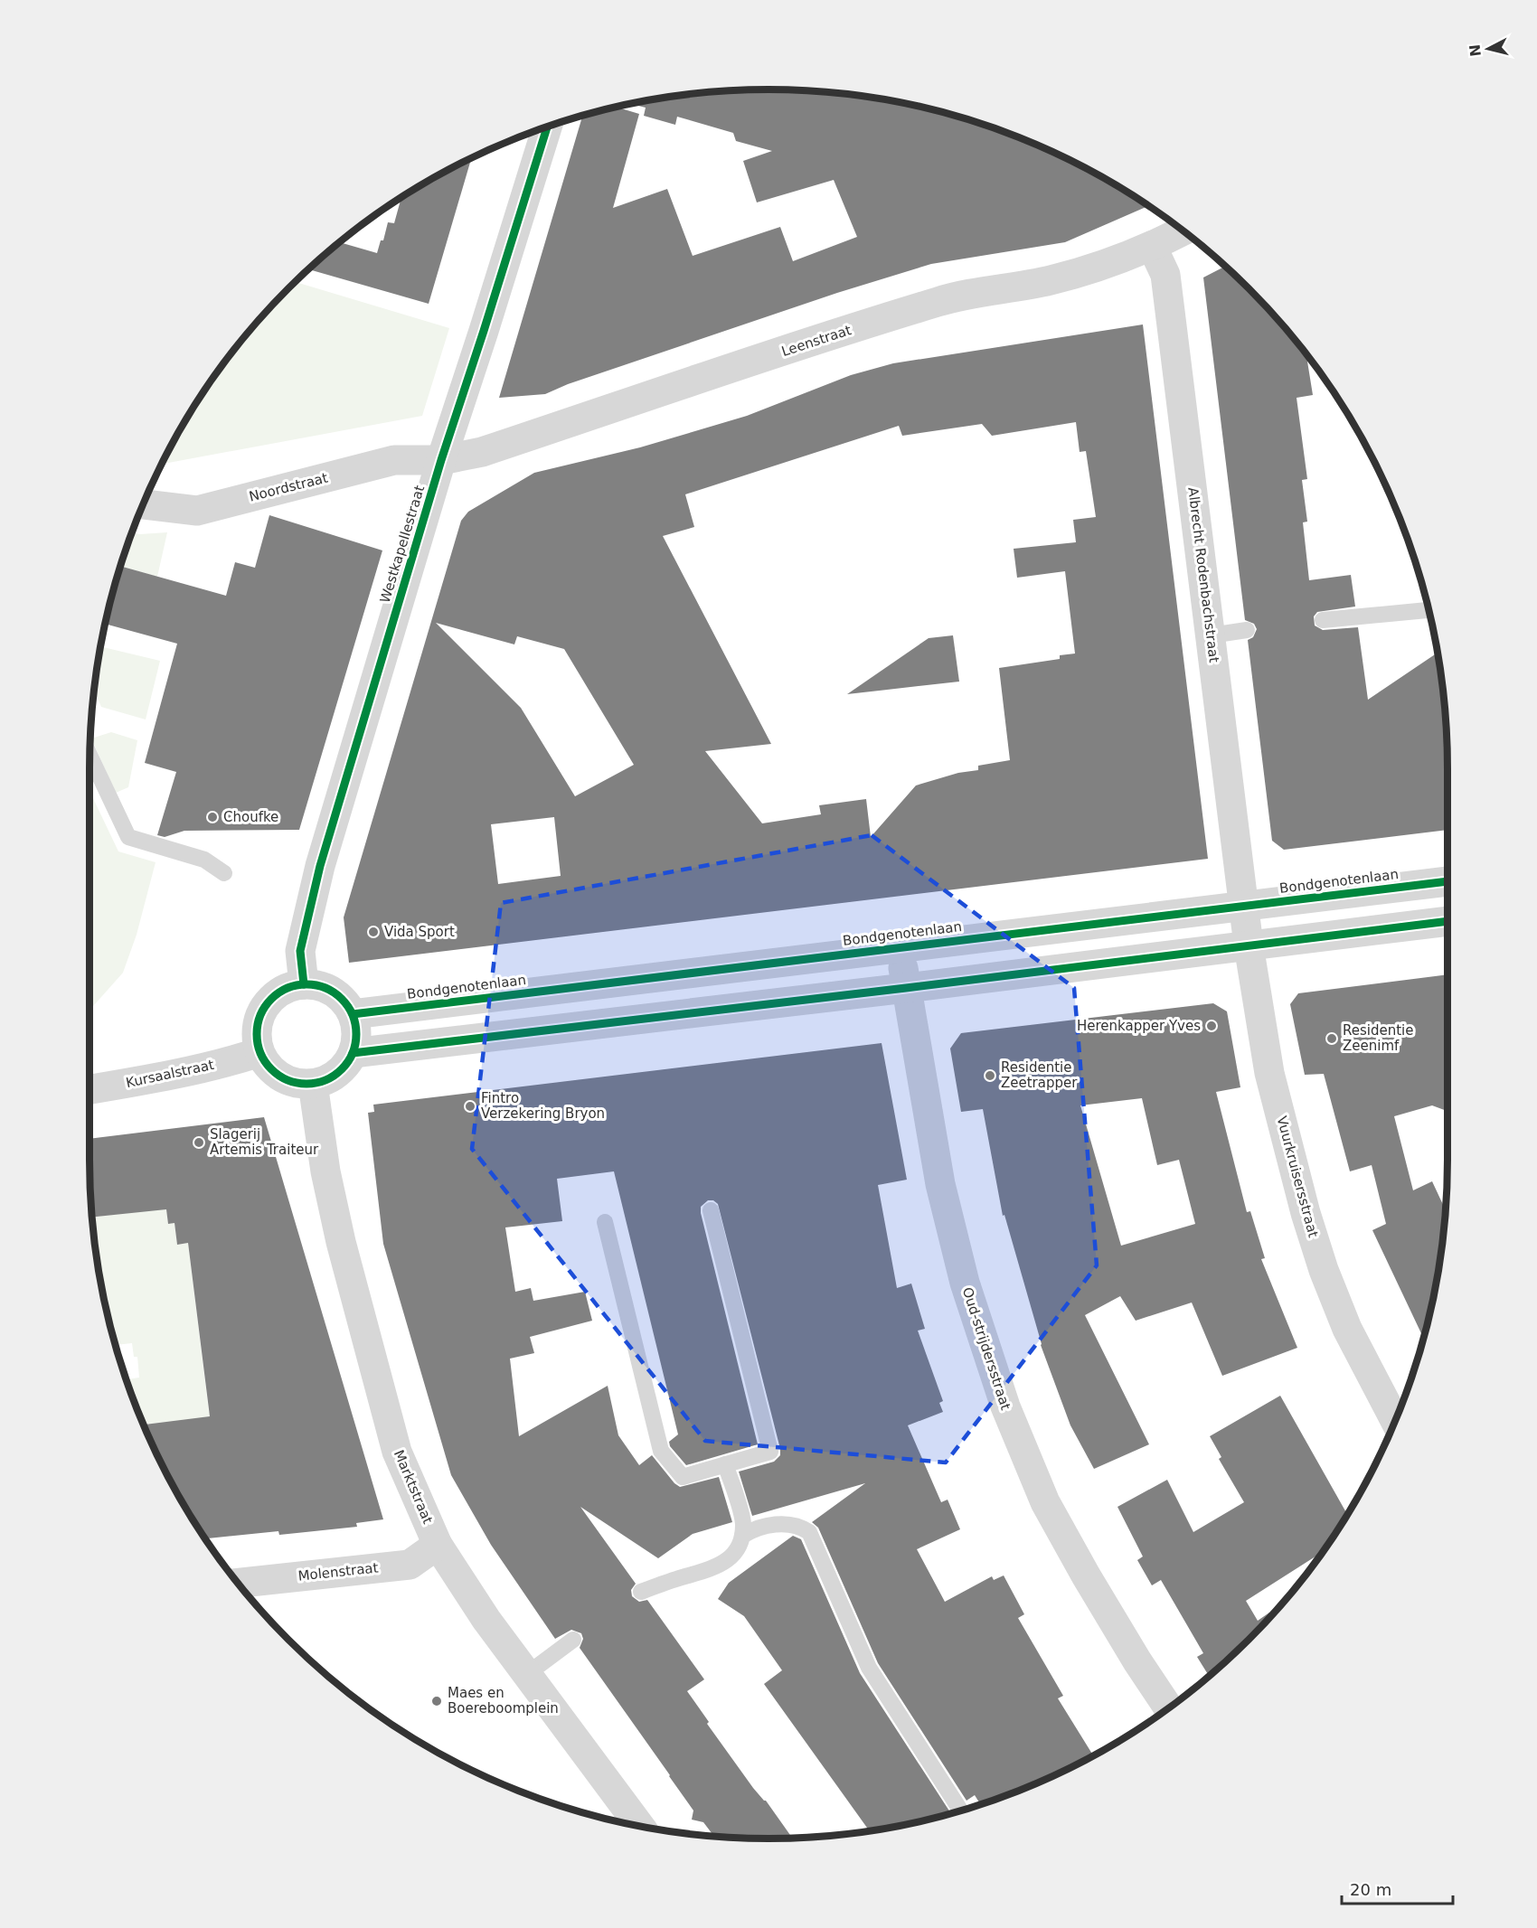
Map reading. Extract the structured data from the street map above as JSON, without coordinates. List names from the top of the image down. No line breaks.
{"streets":{"street":["Leenstraat","Noordstraat","Westkapellestraat","Albrecht Rodenbachstraat","Bondgenotenlaan","Kursaalstraat","Vuurkruisersstraat","Oud-strijdersstraat","Marktstraat","Molenstraat"]},"crossings":[["Leenstraat","Noordstraat"],["Leenstraat","Westkapellestraat"],["Leenstraat","Albrecht Rodenbachstraat"],["Noordstraat","Westkapellestraat"],["Westkapellestraat","Bondgenotenlaan"],["Westkapellestraat","Kursaalstraat"],["Westkapellestraat","Marktstraat"],["Albrecht Rodenbachstraat","Bondgenotenlaan"],["Albrecht Rodenbachstraat","Vuurkruisersstraat"],["Bondgenotenlaan","Kursaalstraat"],["Bondgenotenlaan","Vuurkruisersstraat"],["Bondgenotenlaan","Oud-strijdersstraat"],["Bondgenotenlaan","Marktstraat"],["Kursaalstraat","Marktstraat"],["Marktstraat","Molenstraat"]],"places":["Choufke","Vida Sport","Herenkapper Yves","Residentie Zeenimf","Residentie Zeetrapper","Fintro Verzekering Bryon","Slagerij Artemis Traiteur","Maes en Boereboomplein"],"scale_bar":"20 m","north":"left"}
